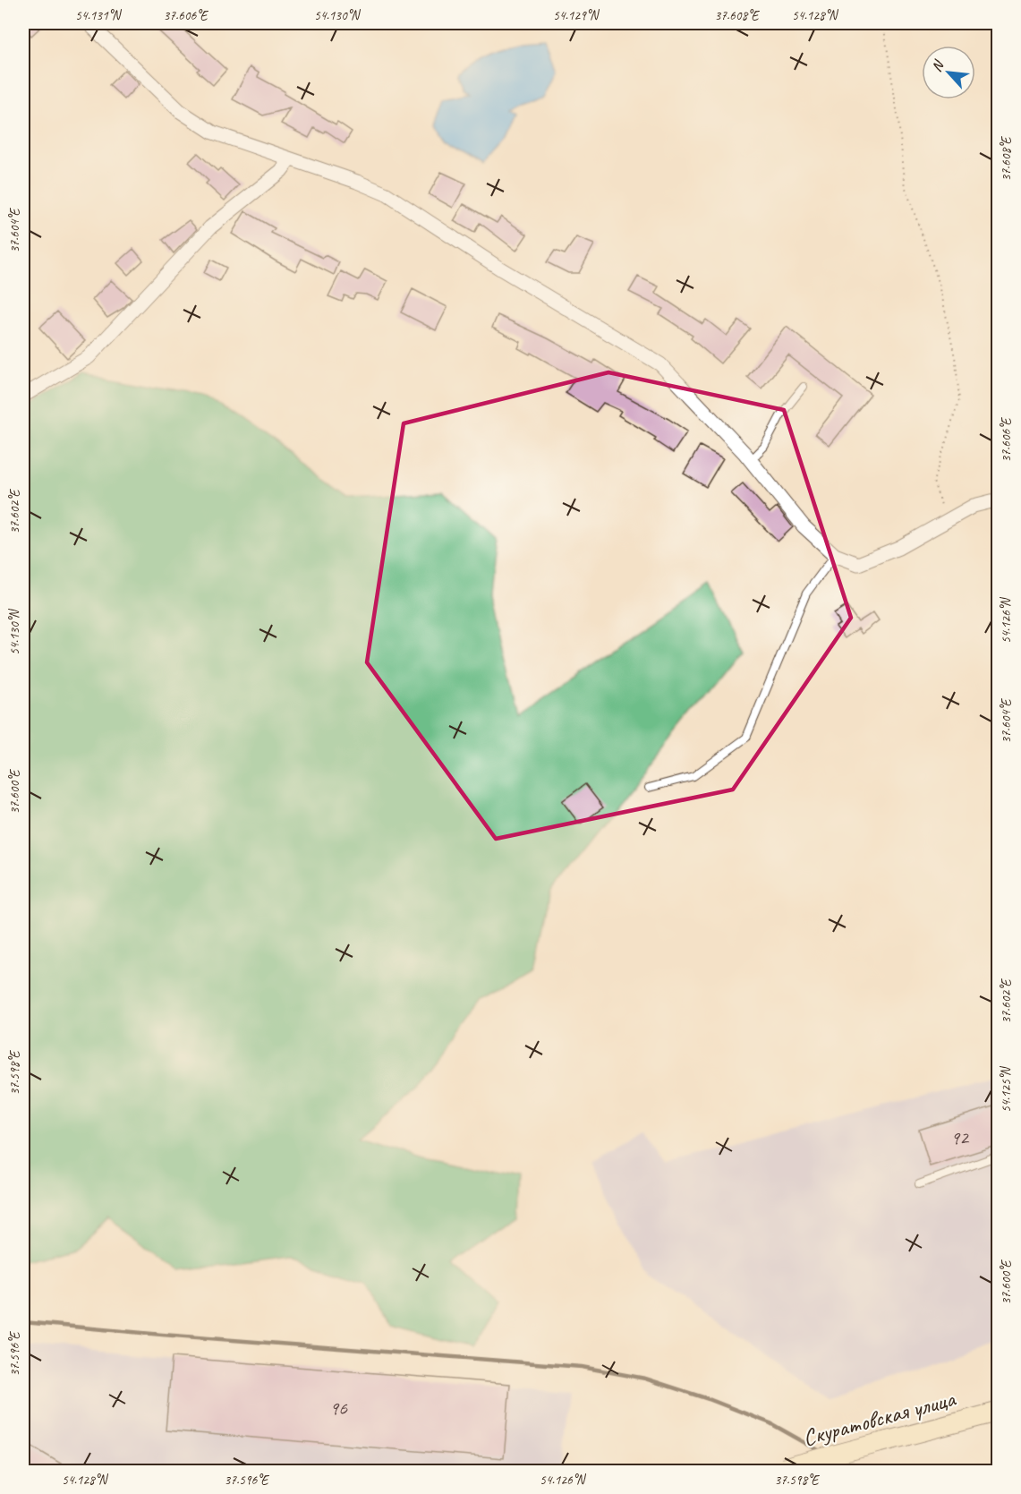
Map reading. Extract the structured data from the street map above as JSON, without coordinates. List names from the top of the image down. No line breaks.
{"streets":{"street":["Скуратовская улица"]},"house_numbers":["92","96"],"north":"top left","coordinates":["54.131°N","37.606°E","54.130°N","54.129°N","37.608°E","54.128°N","37.604°E","37.602°E","54.126°N","37.600°E","37.598°E","54.125°N","37.596°E"]}
